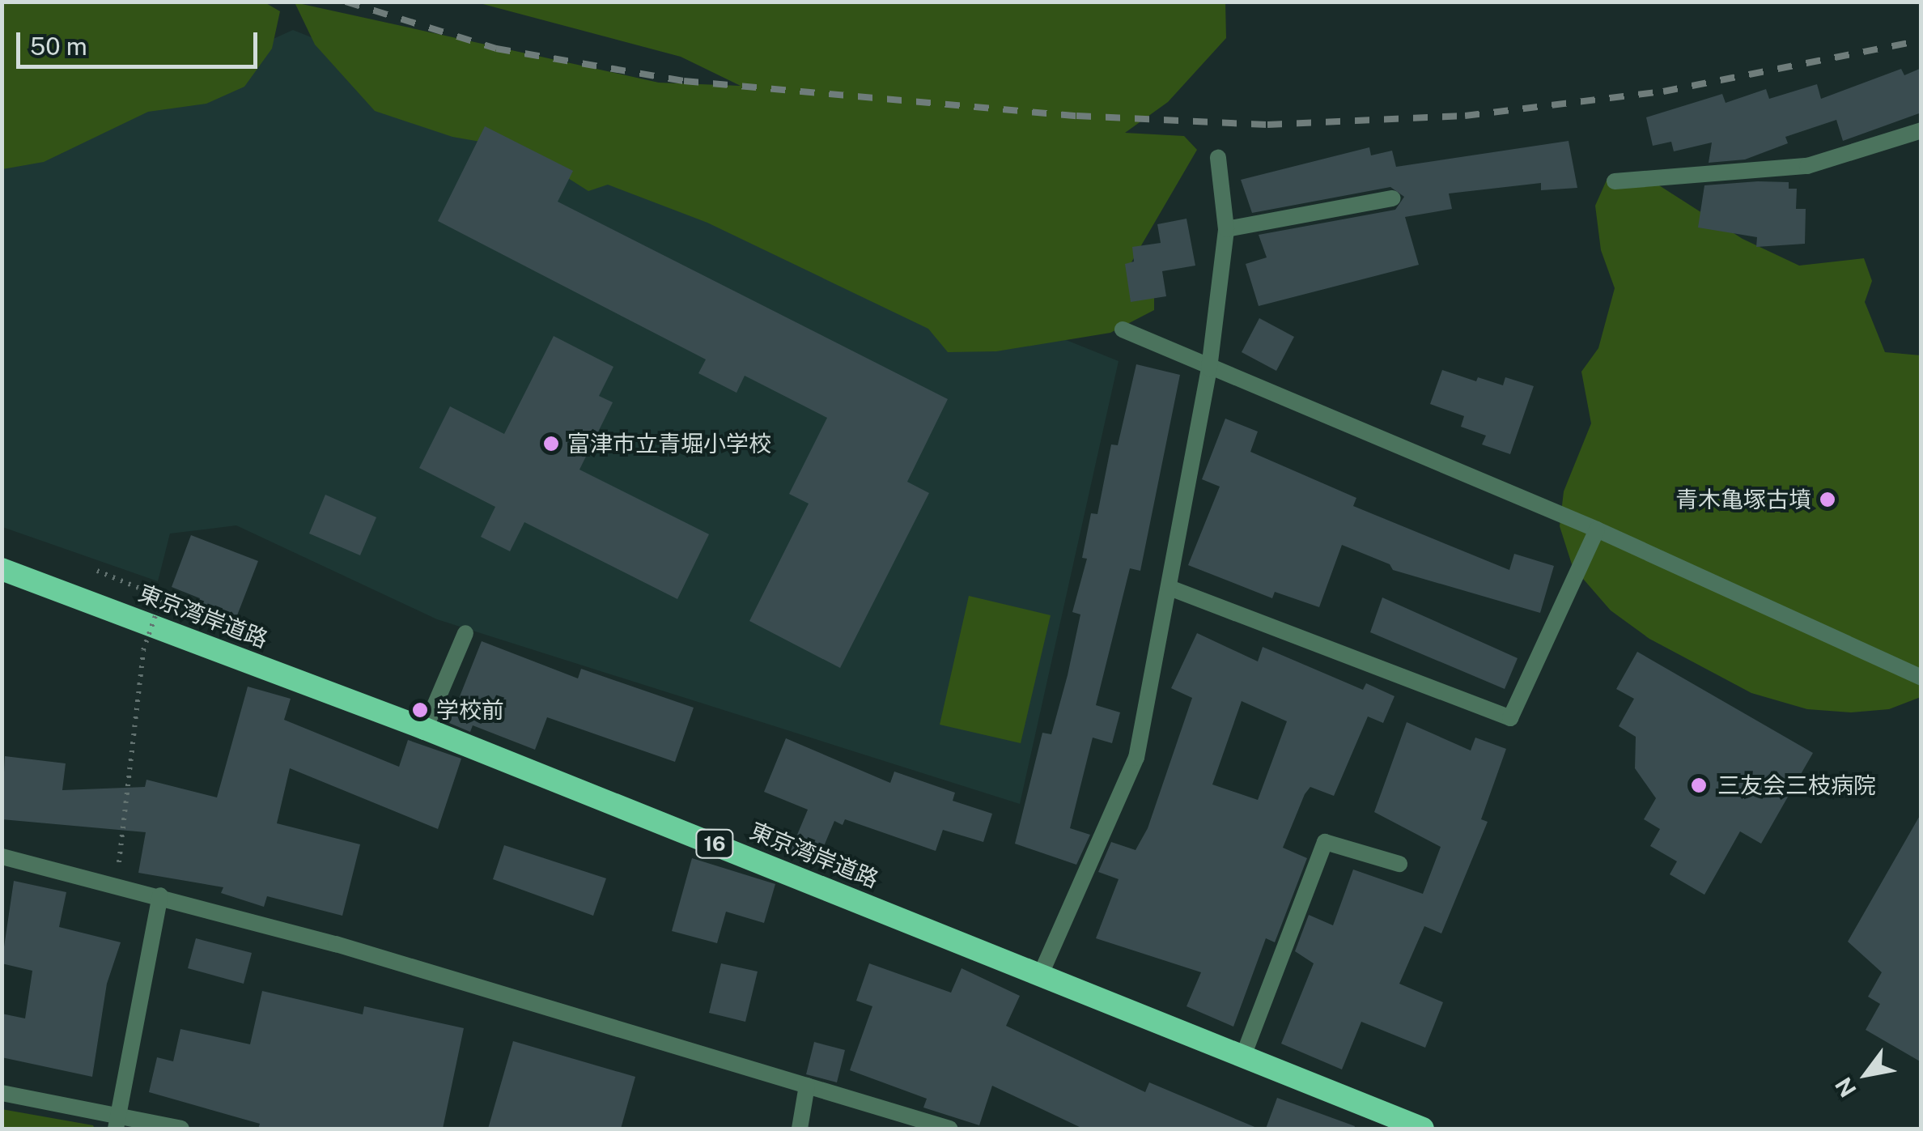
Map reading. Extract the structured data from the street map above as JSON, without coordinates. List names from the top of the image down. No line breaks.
{"streets":{"highway":["東京湾岸道路","16"]},"places":["富津市立青堀小学校","青木亀塚古墳","学校前","三友会三枝病院"],"scale_bar":"50 m","north":"bottom left"}
